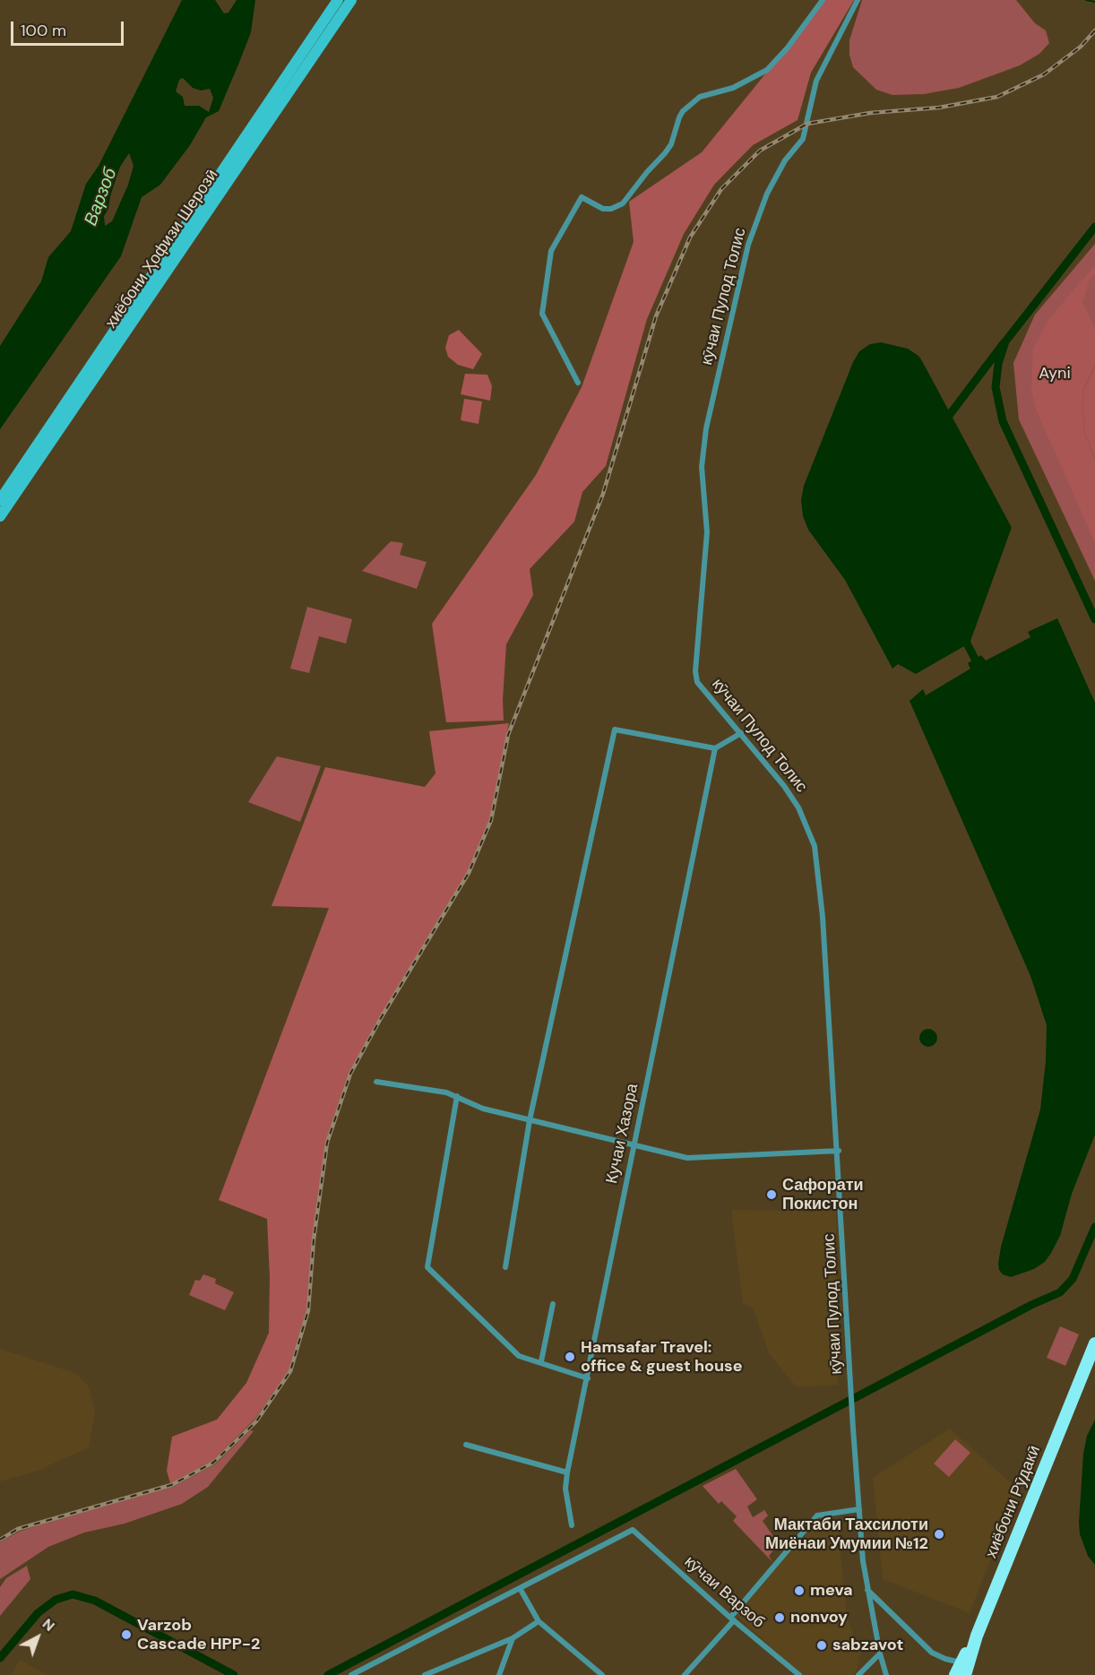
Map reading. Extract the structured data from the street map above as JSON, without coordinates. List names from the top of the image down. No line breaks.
{"streets":{"highway":["хиёбони Рӯдакӣ"],"main road":["хиёбони Ҳофизи Шерозӣ"],"street":["кӯчаи Пулод Толис","Кучаи Хазора","кӯчаи Варзоб"]},"water":["Варзоб"],"parks":["Ayni"],"places":["Сафорати Покистон","Hamsafar Travel: office & guest house","Мактаби Тахсилоти Миёнаи Умумии №12","meva","nonvoy","Varzob Cascade HPP-2","sabzavot"],"scale_bar":"100 m","north":"top right"}
